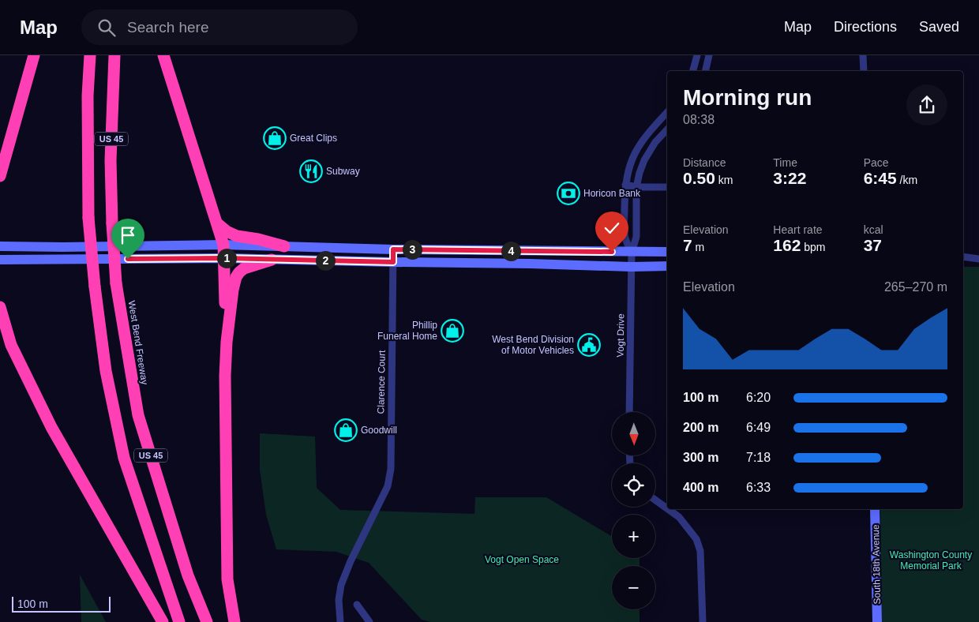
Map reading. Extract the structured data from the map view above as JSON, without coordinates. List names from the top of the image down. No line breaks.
{"streets":{"highway":["US 45","West Bend Freeway"],"street":["Vogt Drive","Clarence Court","South 18th Avenue"]},"parks":["Washington County Memorial Park","Vogt Open Space"],"places":{"shop":["Great Clips","Phillip Funeral Home","Goodwill"],"restaurant":["Subway"],"bank":["Horicon Bank"],"public building":["West Bend Division of Motor Vehicles"]},"scale_bar":"100 m","north":"bottom","page":{"header":"Map","search":"Search here","nav":["Map","Directions","Saved"],"heading":["Morning run","08:38"],"stats":[["Distance","0.50 km"],["Time","3:22"],["Pace","6:45 /km"],["Elevation","7 m"],["Heart rate","162 bpm"],["kcal","37"]],"pins":["3","4","1","2"],"chart":["Elevation","265–270 m"],"list":[{"name":"100 m","note":"6:20"},{"name":"200 m","note":"6:49"},{"name":"300 m","note":"7:18"},{"name":"400 m","note":"6:33"}],"map_buttons":["+","−"],"scale":"100 m"}}
